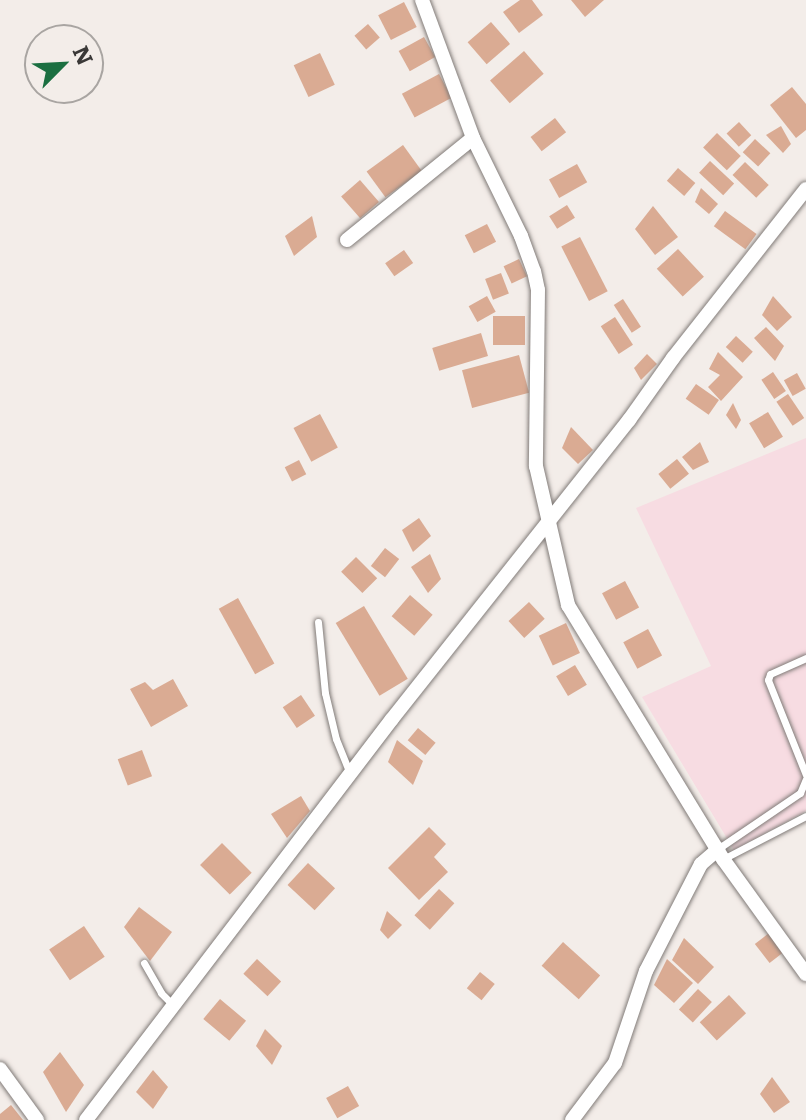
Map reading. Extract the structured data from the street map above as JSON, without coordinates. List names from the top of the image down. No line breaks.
{"north":"top right"}
